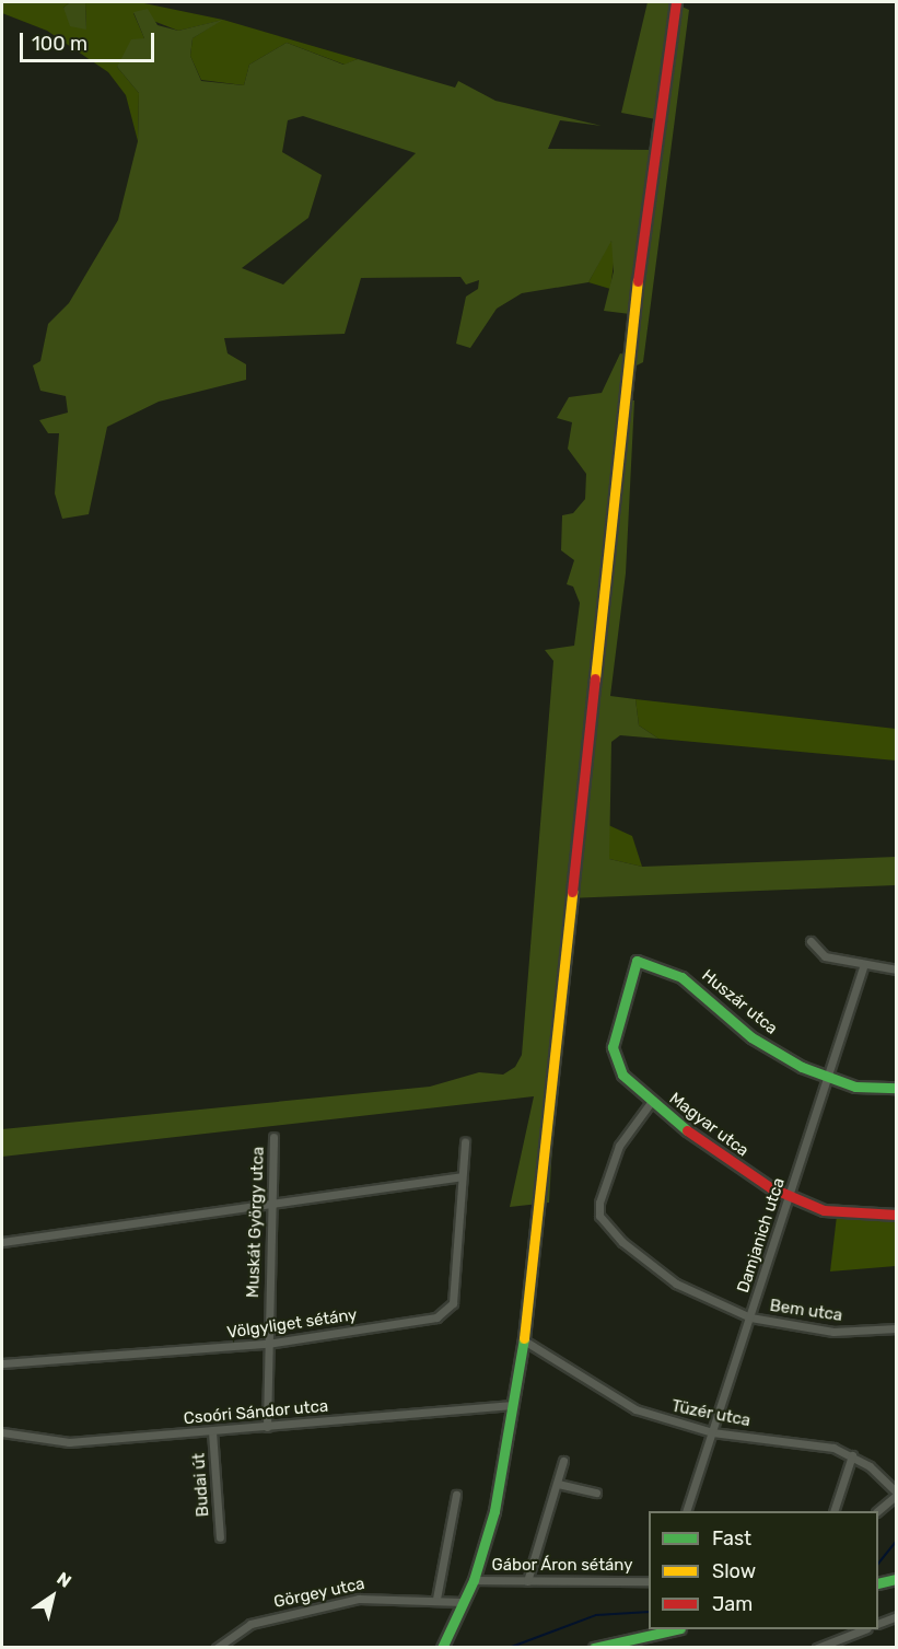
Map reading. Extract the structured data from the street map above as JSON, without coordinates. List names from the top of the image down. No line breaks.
{"streets":{"street":["Huszár utca","Magyar utca","Muskát György utca","Damjanich utca","Bem utca","Völgyliget sétány","Csoóri Sándor utca","Tüzér utca","Budai út","Gábor Áron sétány","Görgey utca"]},"crossings":[["Huszár utca","Magyar utca"],["Huszár utca","Damjanich utca"],["Magyar utca","Damjanich utca"],["Magyar utca","Bem utca"],["Muskát György utca","Völgyliget sétány"],["Muskát György utca","Csoóri Sándor utca"],["Damjanich utca","Bem utca"],["Damjanich utca","Tüzér utca"],["Csoóri Sándor utca","Budai út"]],"legend":["Fast","Slow","Jam"],"scale_bar":"100 m","north":"top right"}
